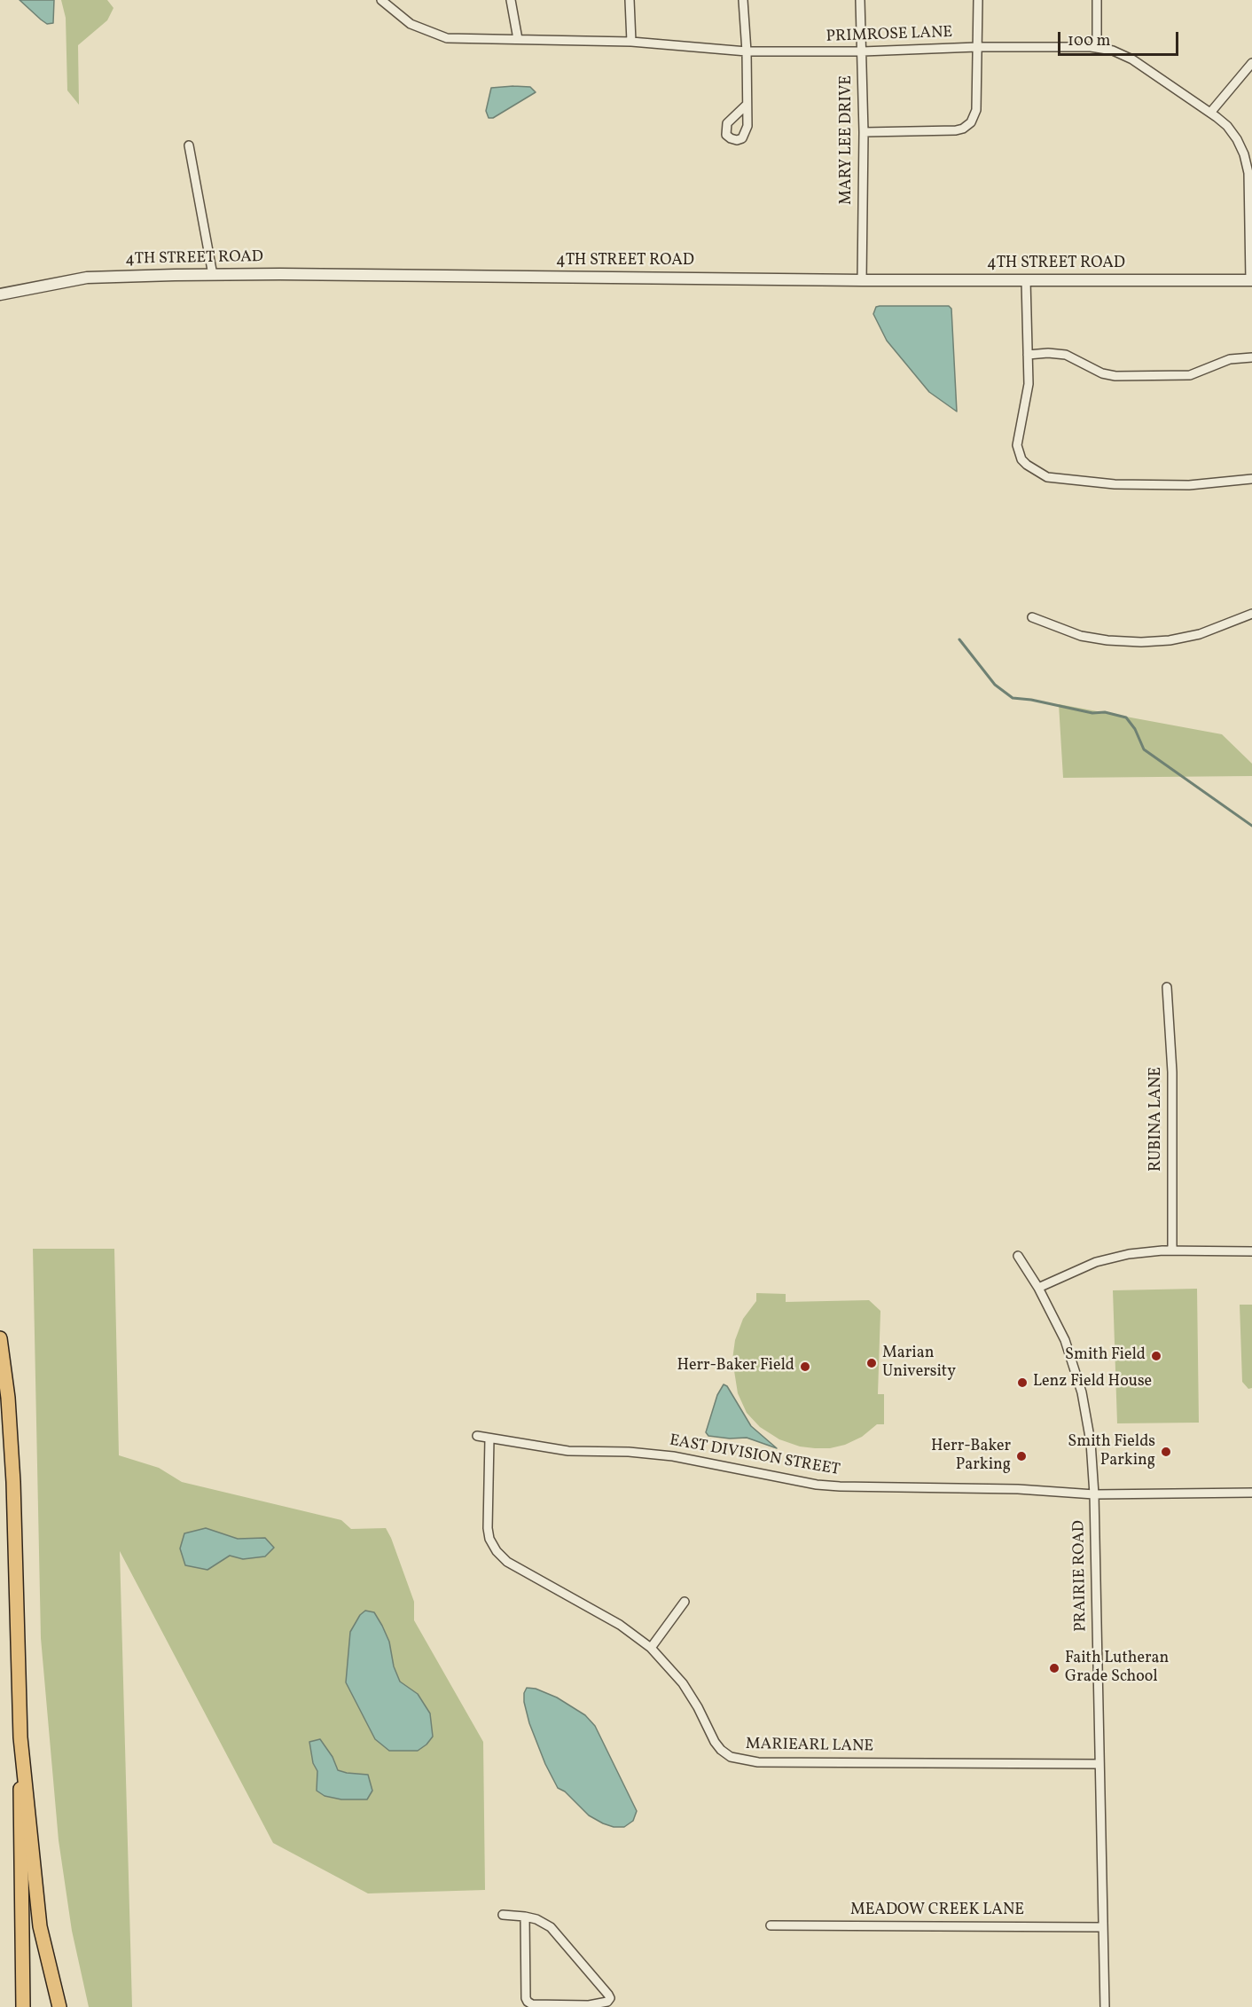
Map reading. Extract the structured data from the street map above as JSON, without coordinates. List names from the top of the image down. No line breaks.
{"streets":{"street":["PRIMROSE LANE","MARY LEE DRIVE","4TH STREET ROAD","RUBINA LANE","EAST DIVISION STREET","PRAIRIE ROAD","MARIEARL LANE","MEADOW CREEK LANE"]},"crossings":[["PRIMROSE LANE","MARY LEE DRIVE"],["PRIMROSE LANE","4TH STREET ROAD"],["MARY LEE DRIVE","4TH STREET ROAD"],["EAST DIVISION STREET","PRAIRIE ROAD"],["EAST DIVISION STREET","MARIEARL LANE"],["PRAIRIE ROAD","MARIEARL LANE"],["PRAIRIE ROAD","MEADOW CREEK LANE"]],"places":["Smith Field","Marian University","Herr-Baker Field","Lenz Field House","Smith Fields Parking","Herr-Baker Parking","Faith Lutheran Grade School"],"scale_bar":"100 m"}
